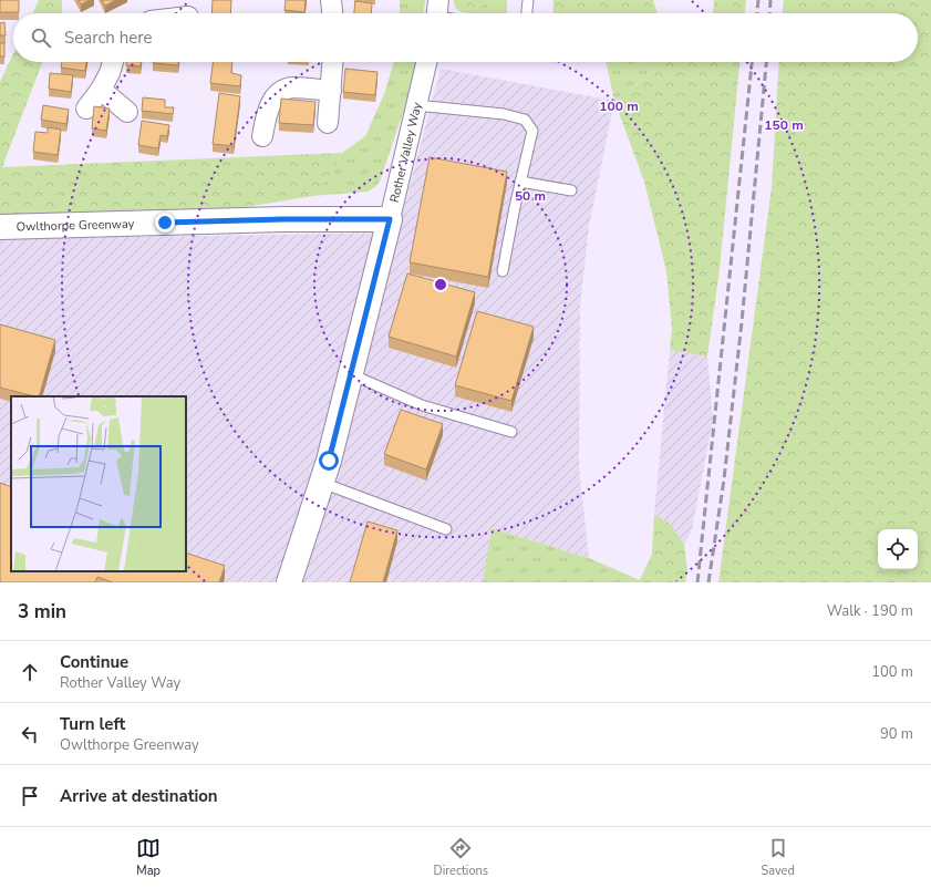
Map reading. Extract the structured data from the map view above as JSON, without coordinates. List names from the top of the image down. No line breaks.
{"streets":{"street":["Rother Valley Way","Owlthorpe Greenway"]},"crossings":[["Rother Valley Way","Owlthorpe Greenway"]],"page":{"search":"Search here","heading":["3 min","Walk · 190 m"],"list":[["Continue","Rother Valley Way","100 m"],["Turn left","Owlthorpe Greenway","90 m"],"Arrive at destination"],"nav":["Map","Directions","Saved"]},"rings":["100 m","150 m","50 m"]}
